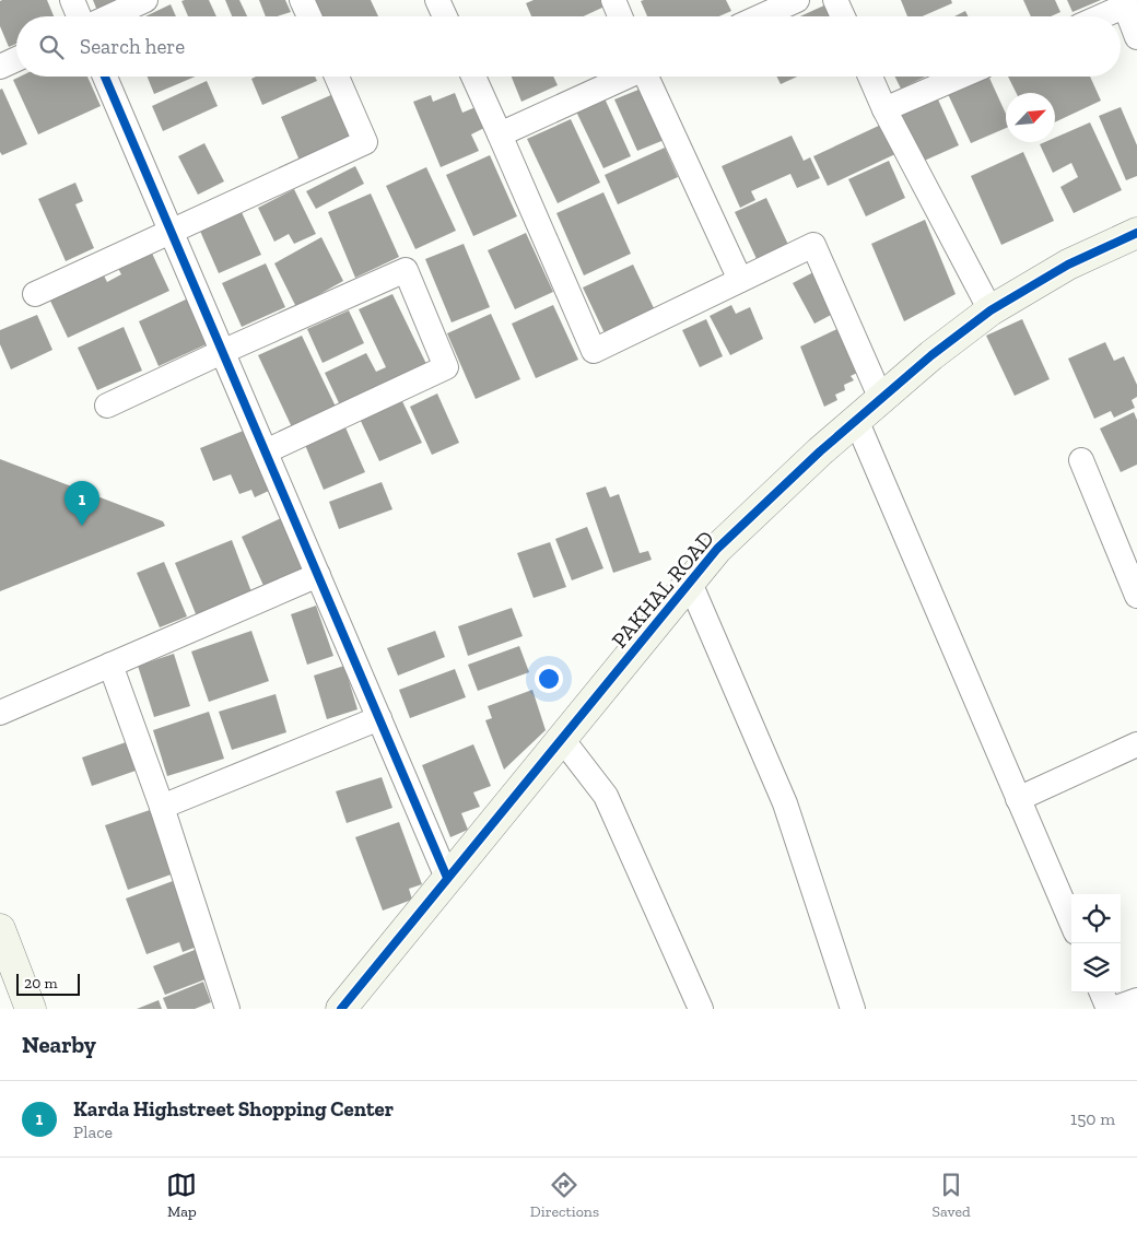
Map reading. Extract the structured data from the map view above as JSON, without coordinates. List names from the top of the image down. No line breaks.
{"streets":{"street":["PAKHAL ROAD"]},"scale_bar":"20 m","north":"top right","page":{"search":"Search here","pins":"1","scale":"20 m","heading":"Nearby","list":[{"mark":"1","name":"Karda Highstreet Shopping Center","note":"Place","value":"150 m"}],"nav":["Map","Directions","Saved"]}}
